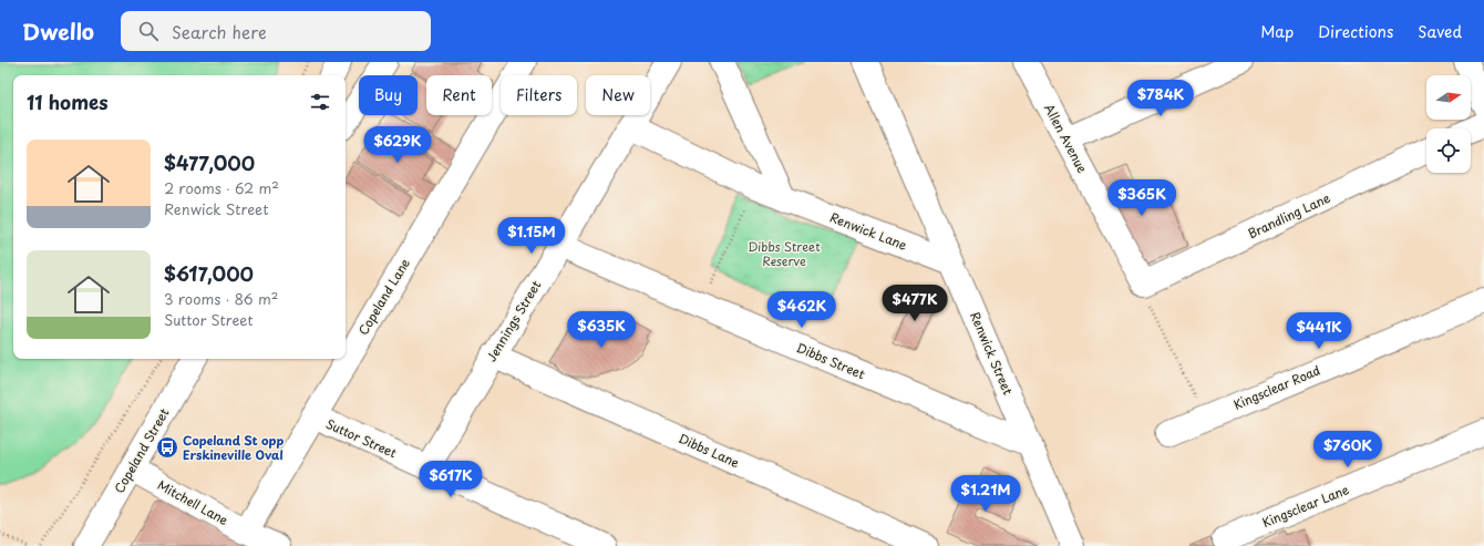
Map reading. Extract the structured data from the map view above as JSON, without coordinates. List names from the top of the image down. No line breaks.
{"streets":{"street":["Allen Avenue","Brandling Lane","Renwick Lane","Copeland Lane","Jennings Street","Renwick Street","Dibbs Street","Kingsclear Road","Suttor Street","Copeland Street","Dibbs Lane","Mitchell Lane","Kingsclear Lane"]},"crossings":[["Allen Avenue","Brandling Lane"],["Renwick Lane","Jennings Street"],["Renwick Lane","Renwick Street"],["Copeland Lane","Suttor Street"],["Copeland Lane","Mitchell Lane"],["Jennings Street","Dibbs Street"],["Jennings Street","Suttor Street"],["Jennings Street","Dibbs Lane"],["Renwick Street","Dibbs Street"],["Copeland Street","Mitchell Lane"]],"parks":["Dibbs Street Reserve"],"places":{"bus stop":["Copeland St opp Erskineville Oval"]},"north":"right","page":{"header":"Dwello","search":"Search here","nav":["Map","Directions","Saved"],"chip":["Buy","Rent","Filters","New"],"heading":"11 homes","price":["$784K","$629K","$365K","$1.15M","$477K","$462K","$635K","$441K","$760K","$617K","$1.21M"],"list":[{"name":"$477,000","note":"2 rooms · 62 m² · Renwick Street"},{"name":"$617,000","note":"3 rooms · 86 m² · Suttor Street"}]}}
